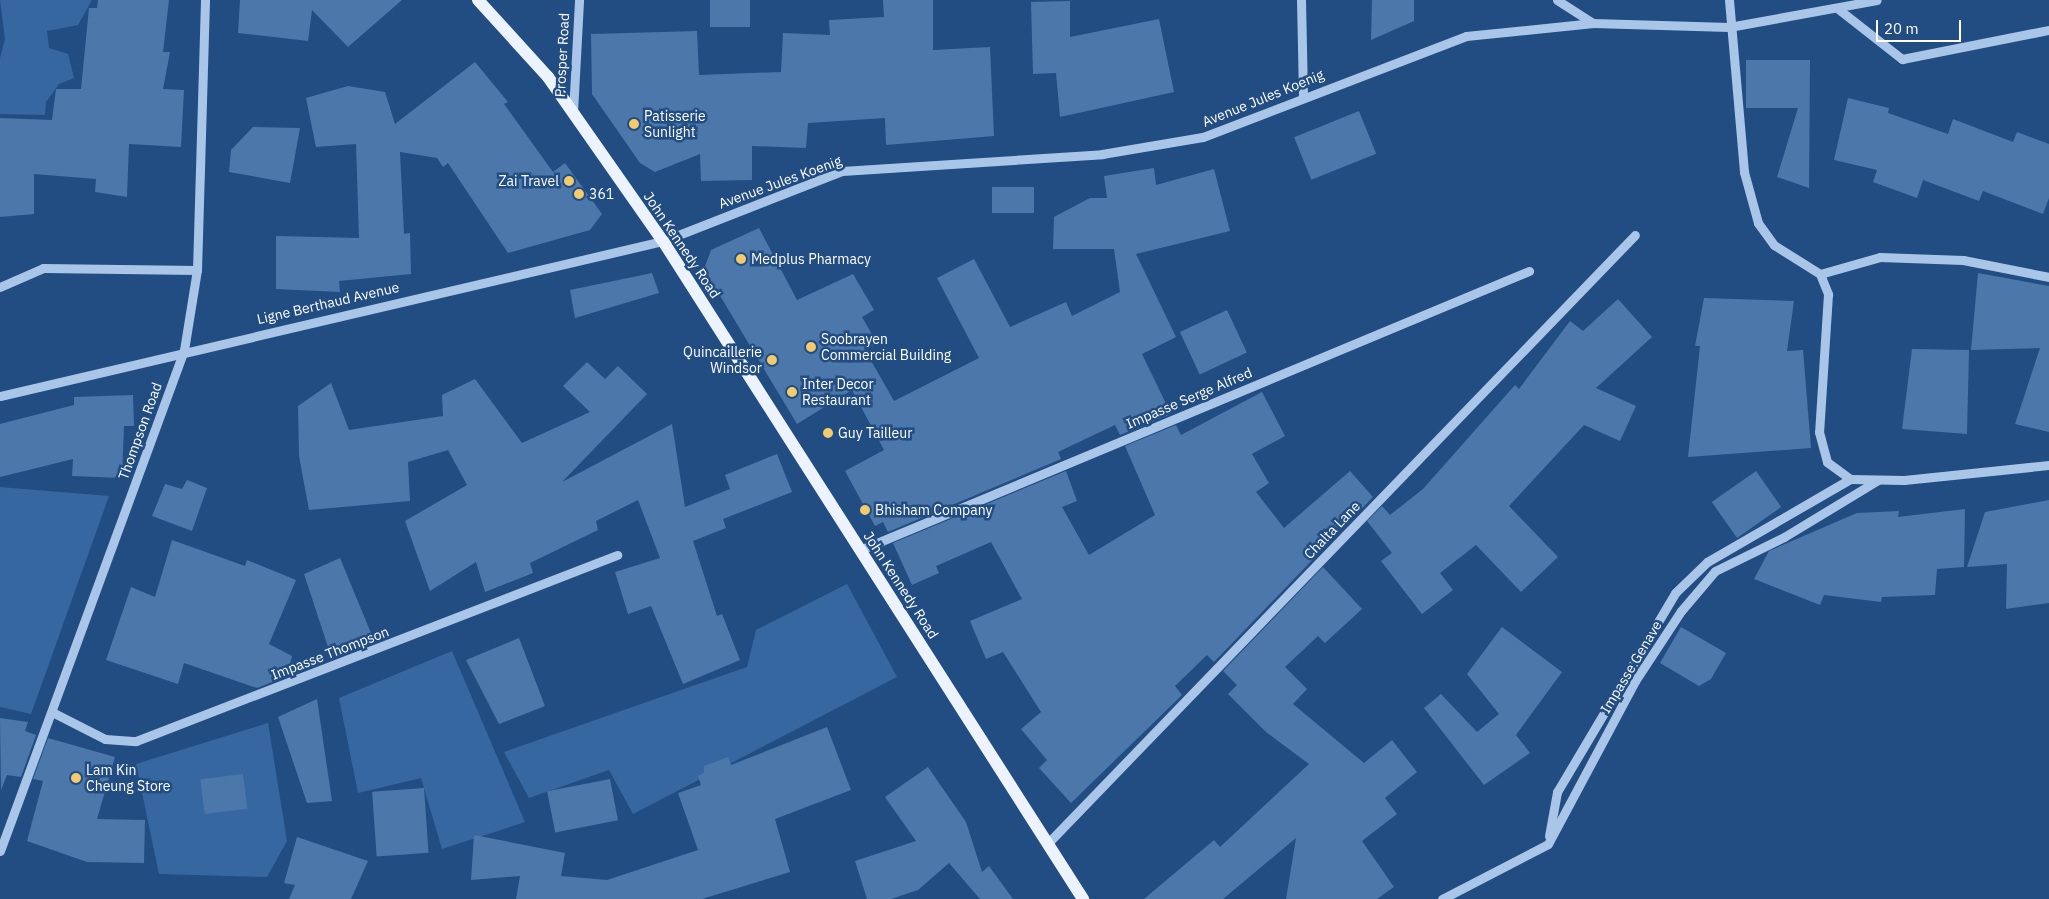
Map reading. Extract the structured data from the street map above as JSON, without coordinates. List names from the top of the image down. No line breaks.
{"streets":{"main road":["John Kennedy Road"],"street":["Prosper Road","Avenue Jules Koenig","Ligne Berthaud Avenue","Impasse Serge Alfred","Thompson Road","Chalta Lane","Impasse Thompson","Impasse Genave"]},"crossings":[["Prosper Road","John Kennedy Road"],["Avenue Jules Koenig","John Kennedy Road"],["Avenue Jules Koenig","Ligne Berthaud Avenue"],["John Kennedy Road","Ligne Berthaud Avenue"],["John Kennedy Road","Impasse Serge Alfred"],["John Kennedy Road","Chalta Lane"],["Ligne Berthaud Avenue","Thompson Road"],["Thompson Road","Impasse Thompson"]],"places":["Patisserie Sunlight","Zai Travel","361","Medplus Pharmacy","Soobrayen Commercial Building","Quincaillerie Windsor","Inter Decor Restaurant","Guy Tailleur","Bhisham Company","Lam Kin Cheung Store"],"scale_bar":"20 m"}
